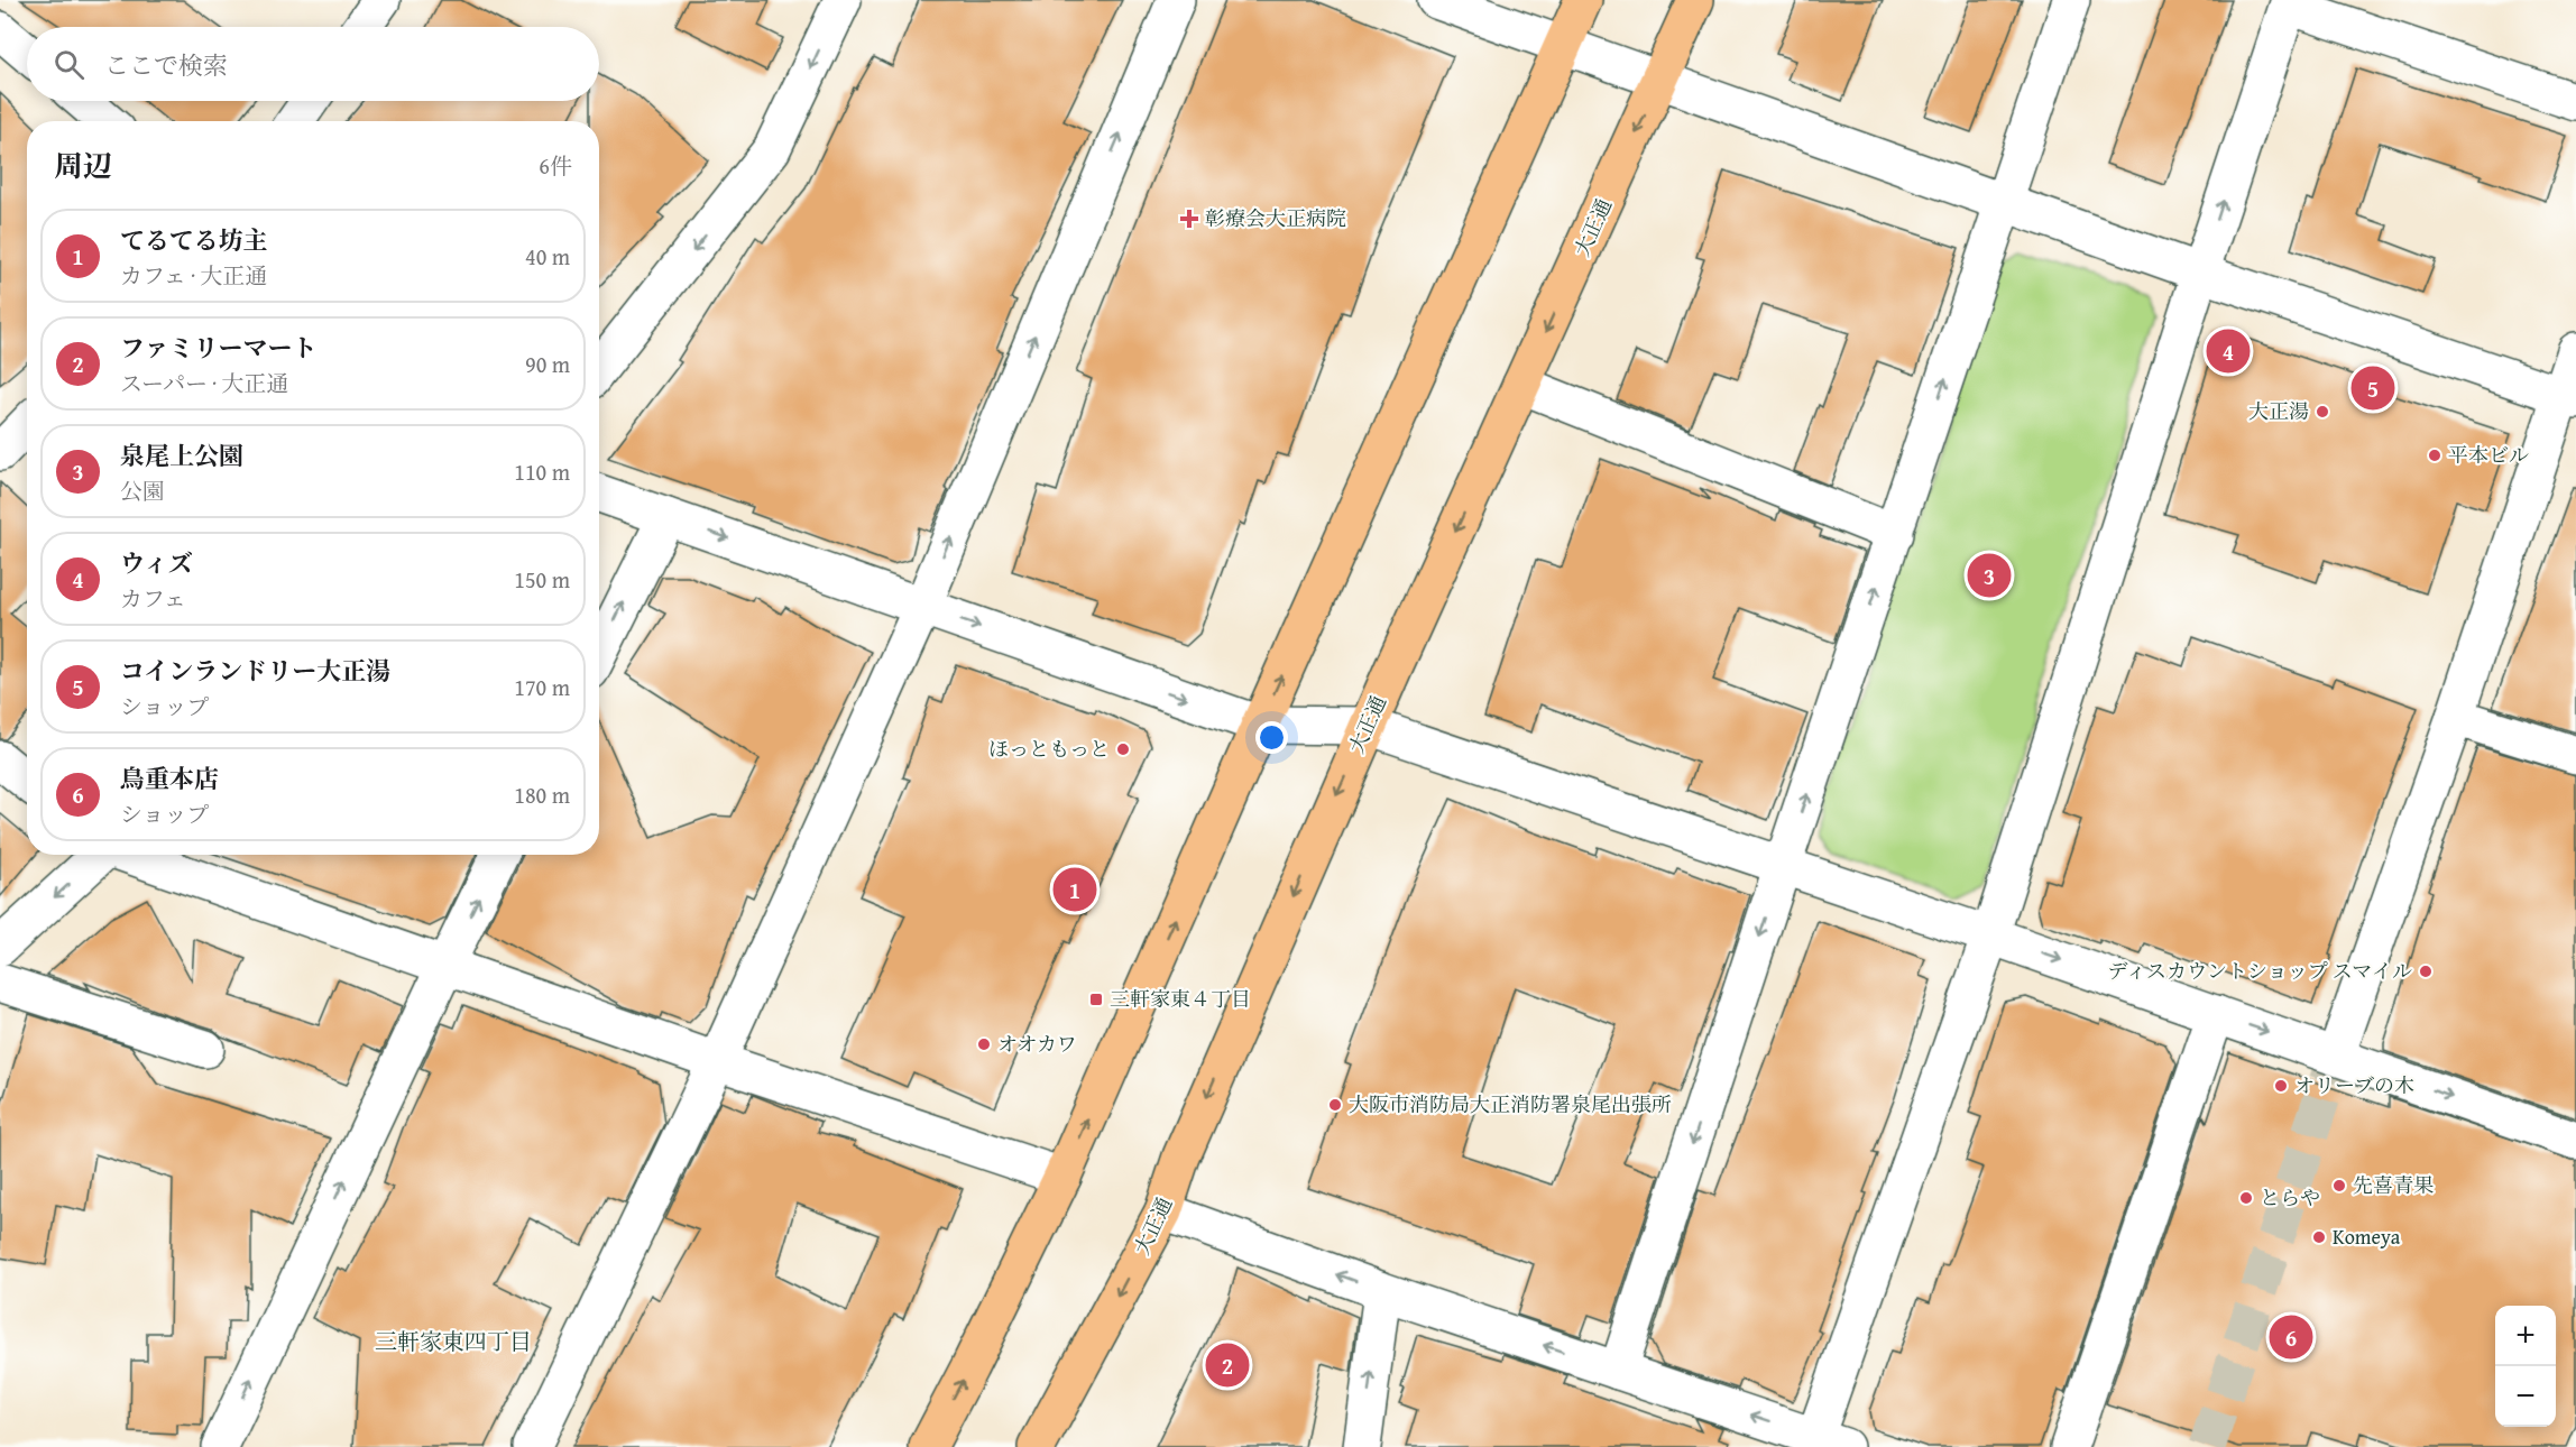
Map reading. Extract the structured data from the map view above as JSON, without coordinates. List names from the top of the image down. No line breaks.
{"streets":{"main road":["大正通"]},"districts":["三軒家東四丁目"],"places":{"health":["彰療会大正病院"],"other":["大正湯","平本ビル","ほっともっと","ディスカウントショップ スマイル","オオカワ","オリーブの木","大阪市消防局大正消防署泉尾出張所","先喜青果","とらや","Komeya"],"transit":["三軒家東４丁目"]},"page":{"search":"ここで検索","heading":["周辺","6件"],"list":[{"mark":"1","name":"てるてる坊主","note":"カフェ · 大正通","value":"40 m"},{"mark":"2","name":"ファミリーマート","note":"スーパー · 大正通","value":"90 m"},{"mark":"3","name":"泉尾上公園","note":"公園","value":"110 m"},{"mark":"4","name":"ウィズ","note":"カフェ","value":"150 m"},{"mark":"5","name":"コインランドリー大正湯","note":"ショップ","value":"170 m"},{"mark":"6","name":"鳥重本店","note":"ショップ","value":"180 m"}],"pins":["4","5","3","1","6","2"],"map_buttons":["+","−"]}}
